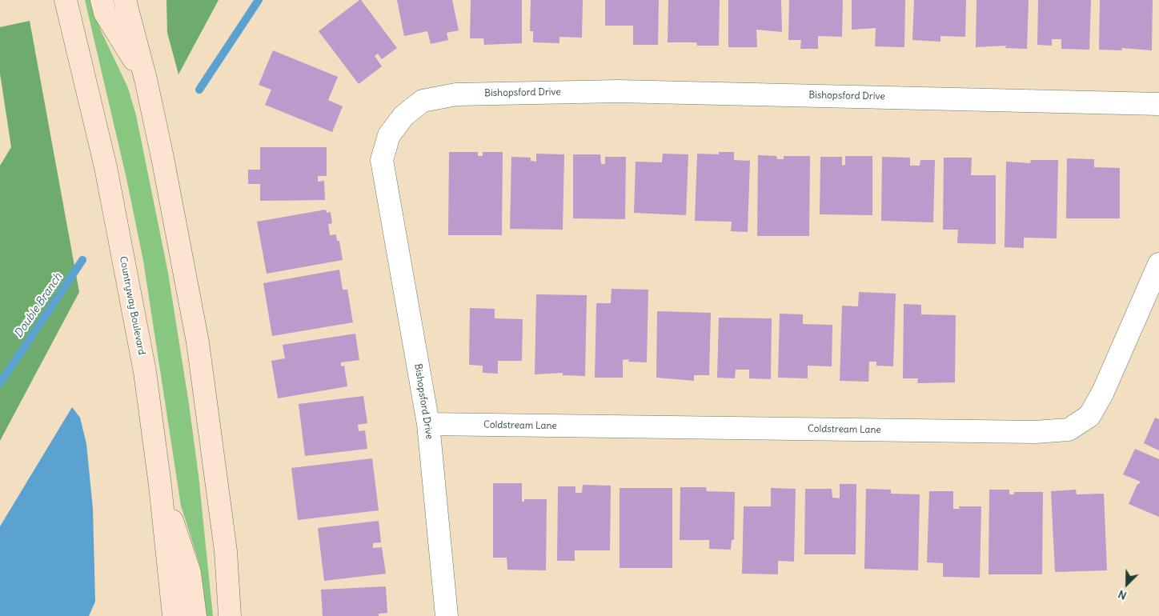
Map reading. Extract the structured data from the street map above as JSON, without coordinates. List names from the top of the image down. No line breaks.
{"streets":{"street":["Bishopsford Drive","Countryway Boulevard","Coldstream Lane"]},"crossings":[["Bishopsford Drive","Coldstream Lane"]],"water":["Double Branch"],"north":"bottom left"}
